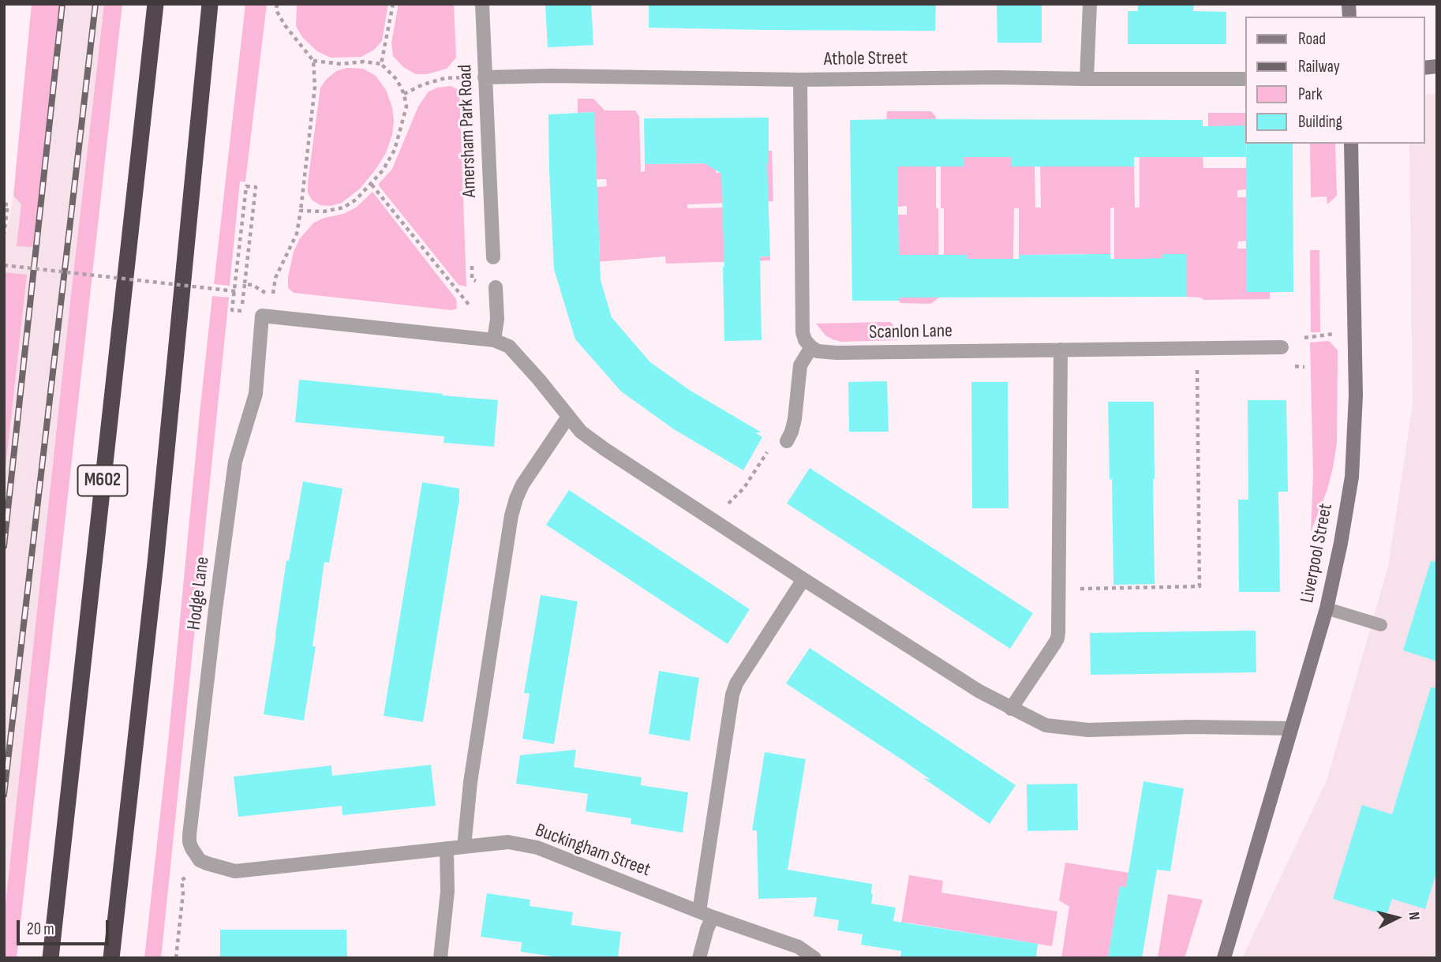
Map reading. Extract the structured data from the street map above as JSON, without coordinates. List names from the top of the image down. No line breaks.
{"streets":{"highway":["M602"],"street":["Athole Street","Amersham Park Road","Scanlon Lane","Liverpool Street","Hodge Lane","Buckingham Street"]},"crossings":[["Athole Street","Amersham Park Road"],["Hodge Lane","Buckingham Street"]],"legend":["Road","Railway","Park","Building"],"scale_bar":"20 m","north":"right"}
